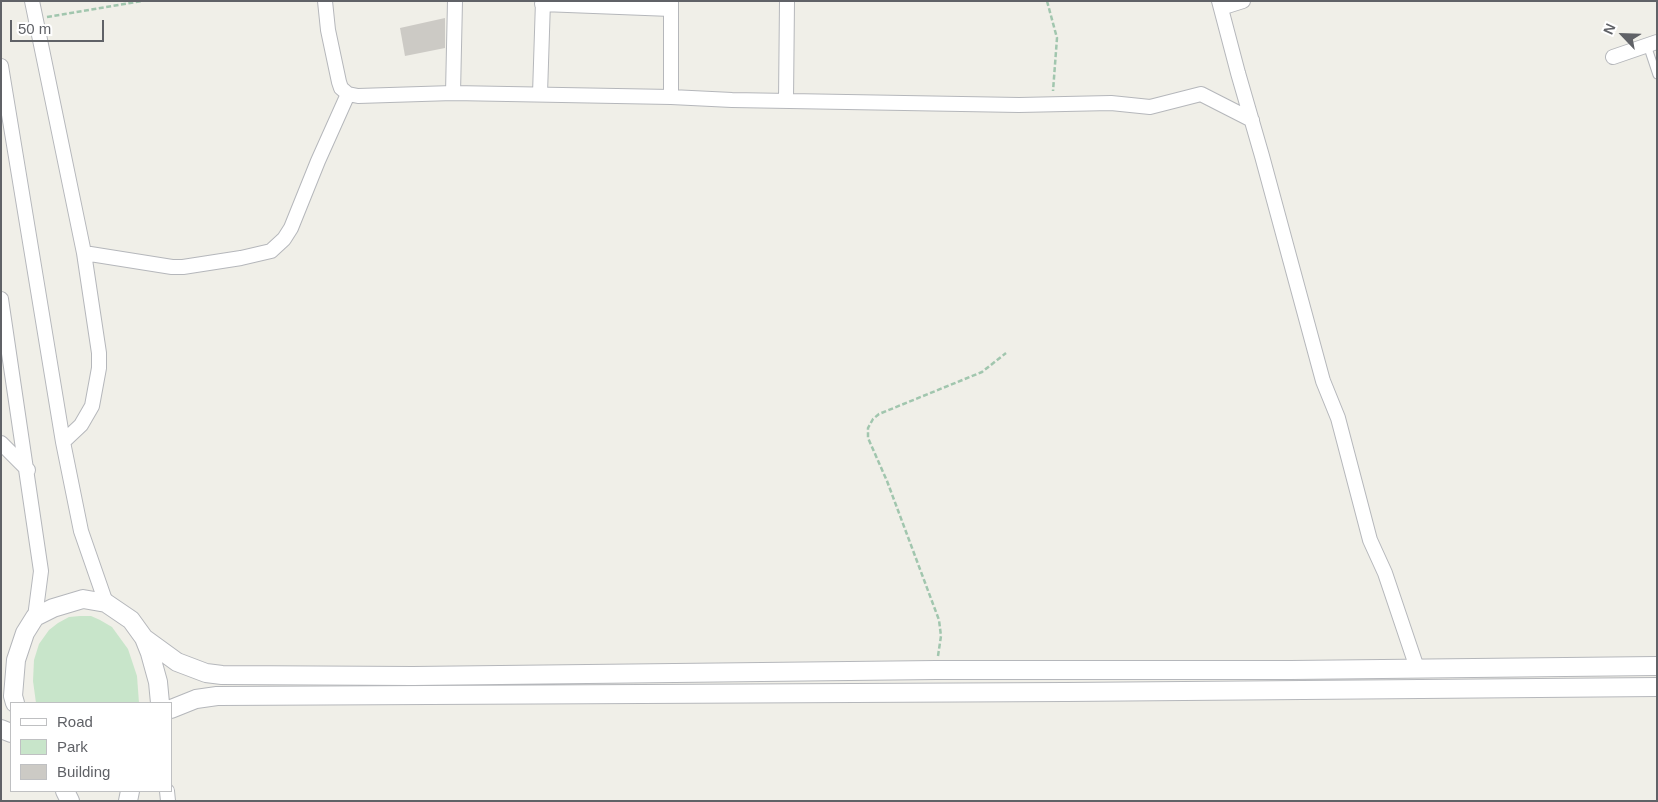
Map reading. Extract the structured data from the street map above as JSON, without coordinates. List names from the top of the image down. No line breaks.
{"legend":["Road","Park","Building"],"scale_bar":"50 m","north":"top left"}
